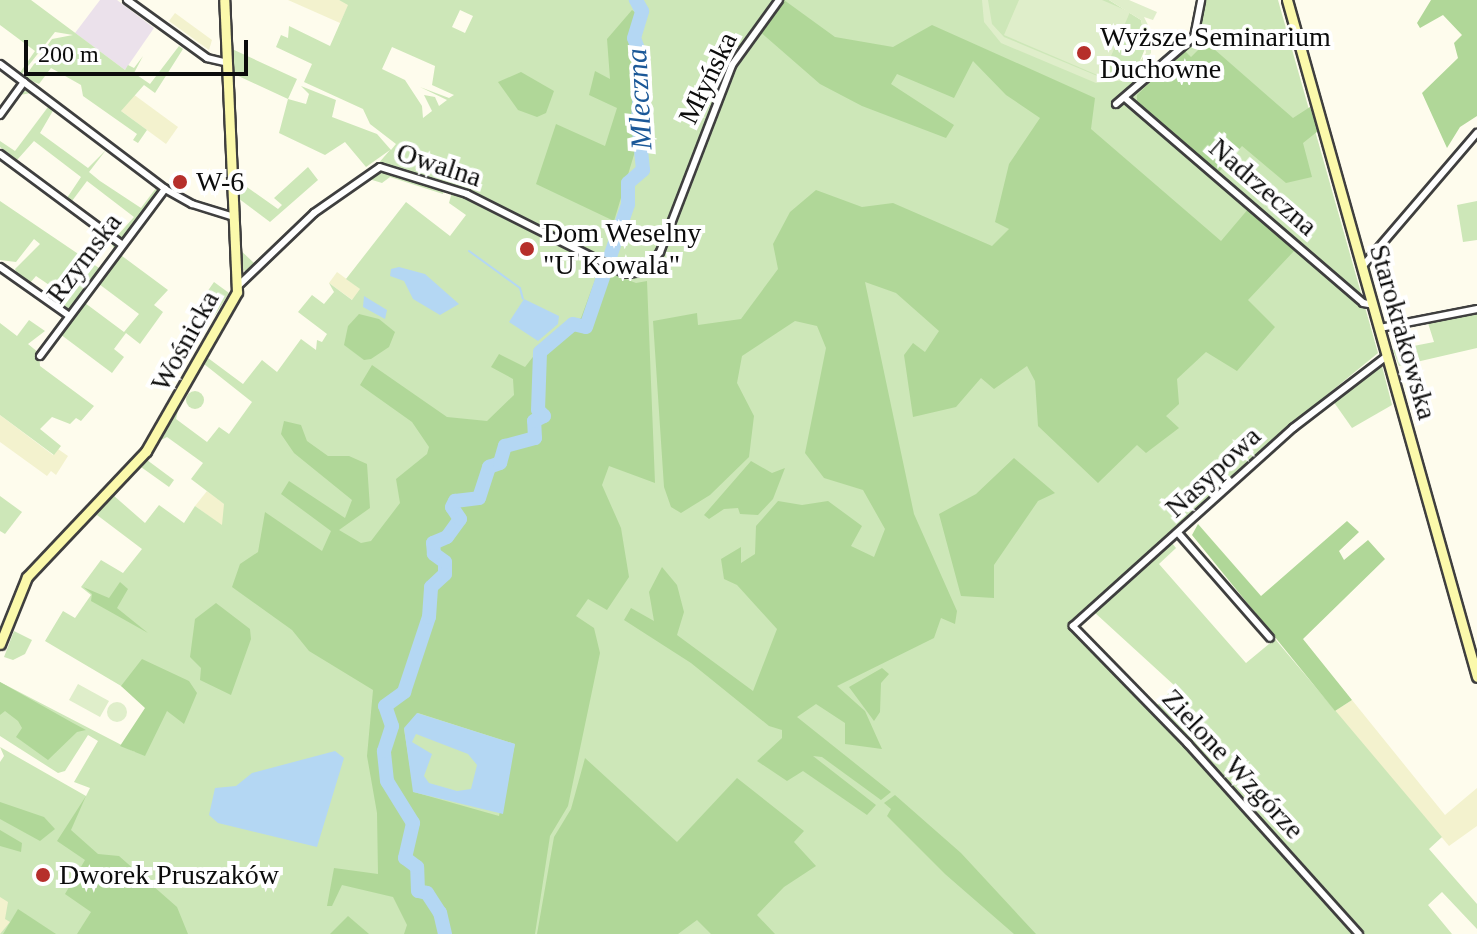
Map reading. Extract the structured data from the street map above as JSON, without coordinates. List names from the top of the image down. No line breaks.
{"streets":{"street":["Młyńska","Owalna","Nadrzeczna","Rzymska","Starokrakowska","Wośnicka","Nasypowa","Zielone Wzgórze"]},"crossings":[["Młyńska","Owalna"],["Owalna","Wośnicka"],["Nadrzeczna","Starokrakowska"],["Starokrakowska","Nasypowa"],["Nasypowa","Zielone Wzgórze"]],"water":["Mleczna"],"places":["Wyższe Seminarium Duchowne","W-6","Dom Weselny \"U Kowala\"","Dworek Pruszaków"],"scale_bar":"200 m"}
